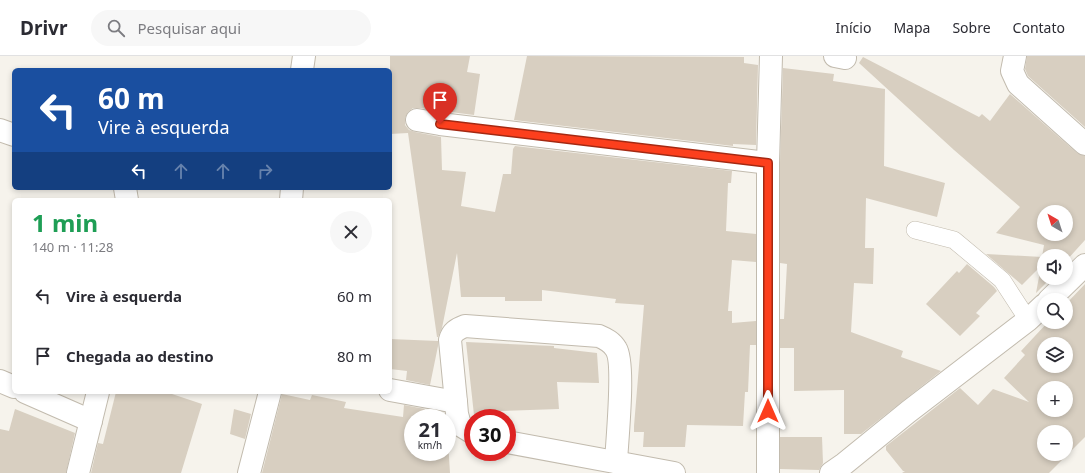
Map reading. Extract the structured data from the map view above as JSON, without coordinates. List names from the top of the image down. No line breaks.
{"north":"top left","page":{"header":"Drivr","search":"Pesquisar aqui","nav":["Início","Mapa","Sobre","Contato"],"turn":["60 m","Vire à esquerda"],"heading":["1 min","140 m · 11:28"],"map_buttons":["+","−"],"list":[{"name":"Vire à esquerda","value":"60 m"},{"name":"Chegada ao destino","value":"80 m"}],"speed":"21 km/h","limit":"30"}}
